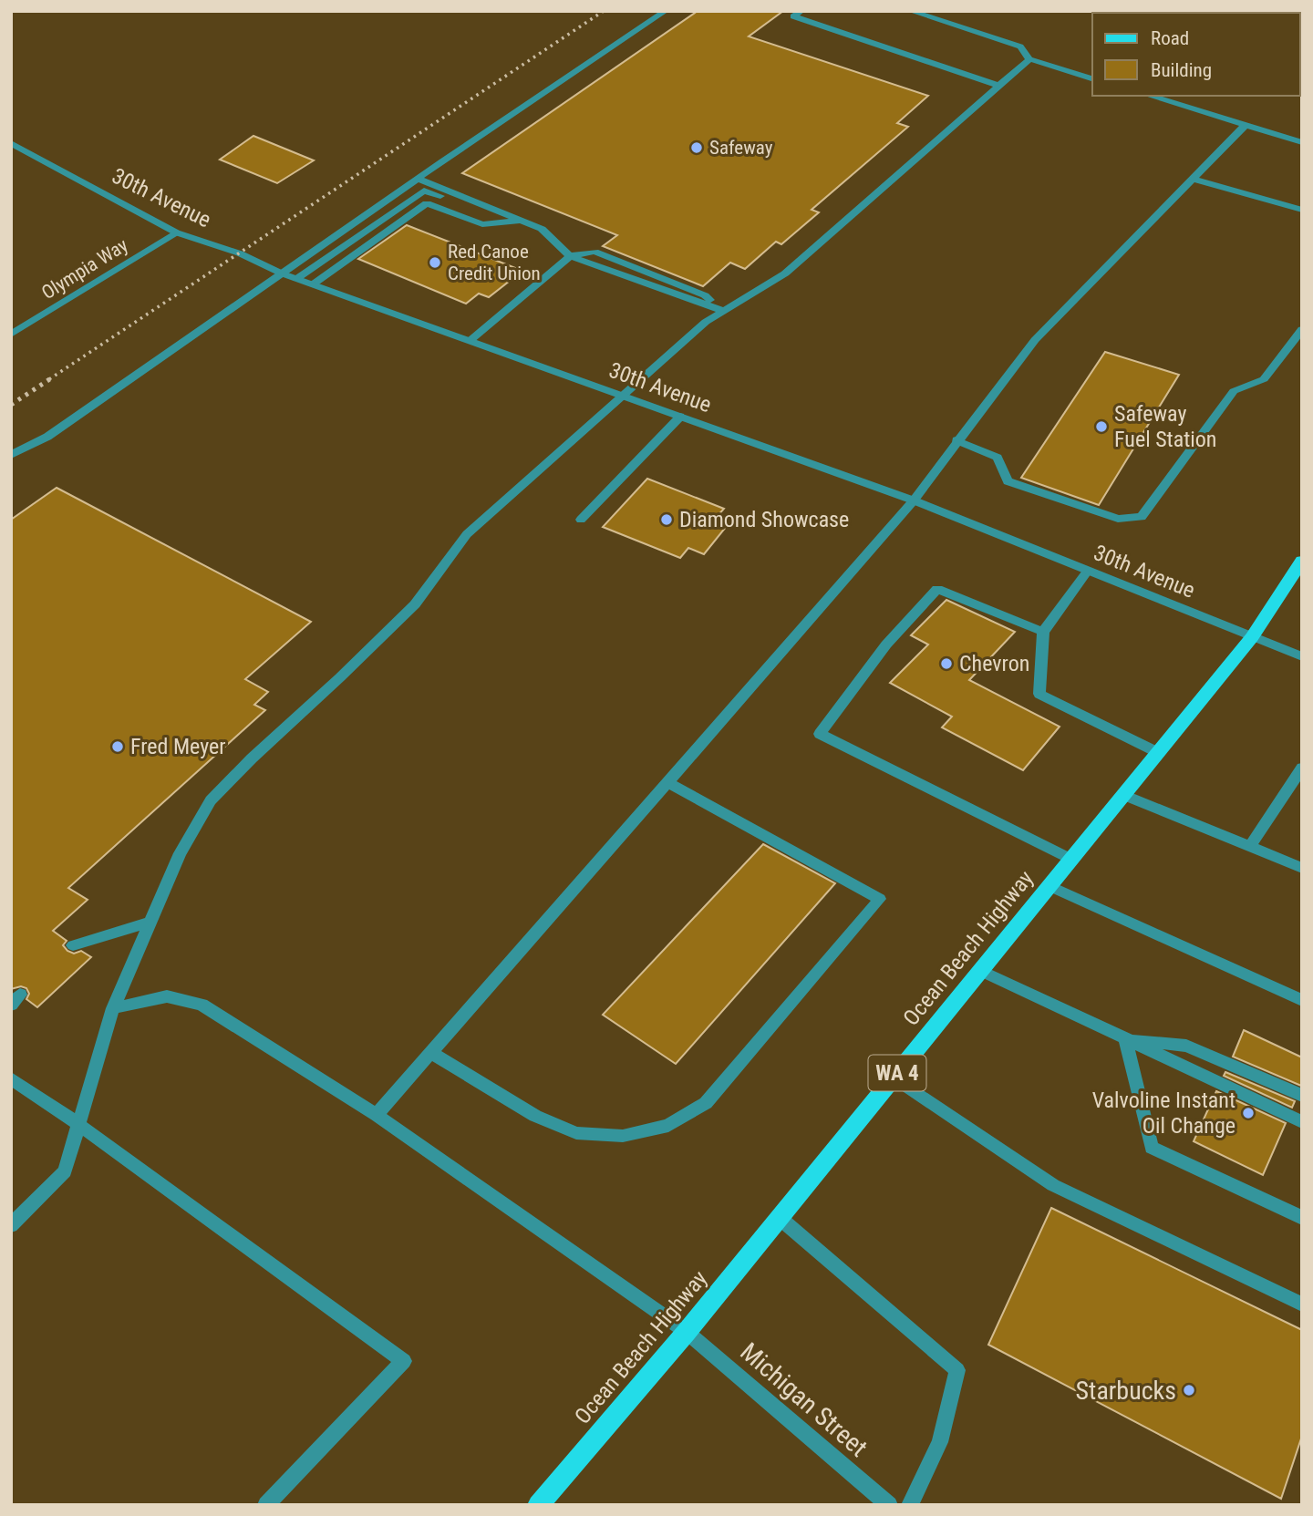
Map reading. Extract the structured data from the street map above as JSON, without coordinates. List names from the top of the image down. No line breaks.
{"streets":{"main road":["Ocean Beach Highway","WA 4"],"street":["30th Avenue","Olympia Way","Michigan Street"]},"crossings":[["30th Avenue","Olympia Way"],["30th Avenue","Ocean Beach Highway"],["Ocean Beach Highway","Michigan Street"]],"places":["Safeway","Red Canoe Credit Union","Safeway Fuel Station","Diamond Showcase","Chevron","Fred Meyer","Valvoline Instant Oil Change","Starbucks"],"legend":["Road","Building"]}
